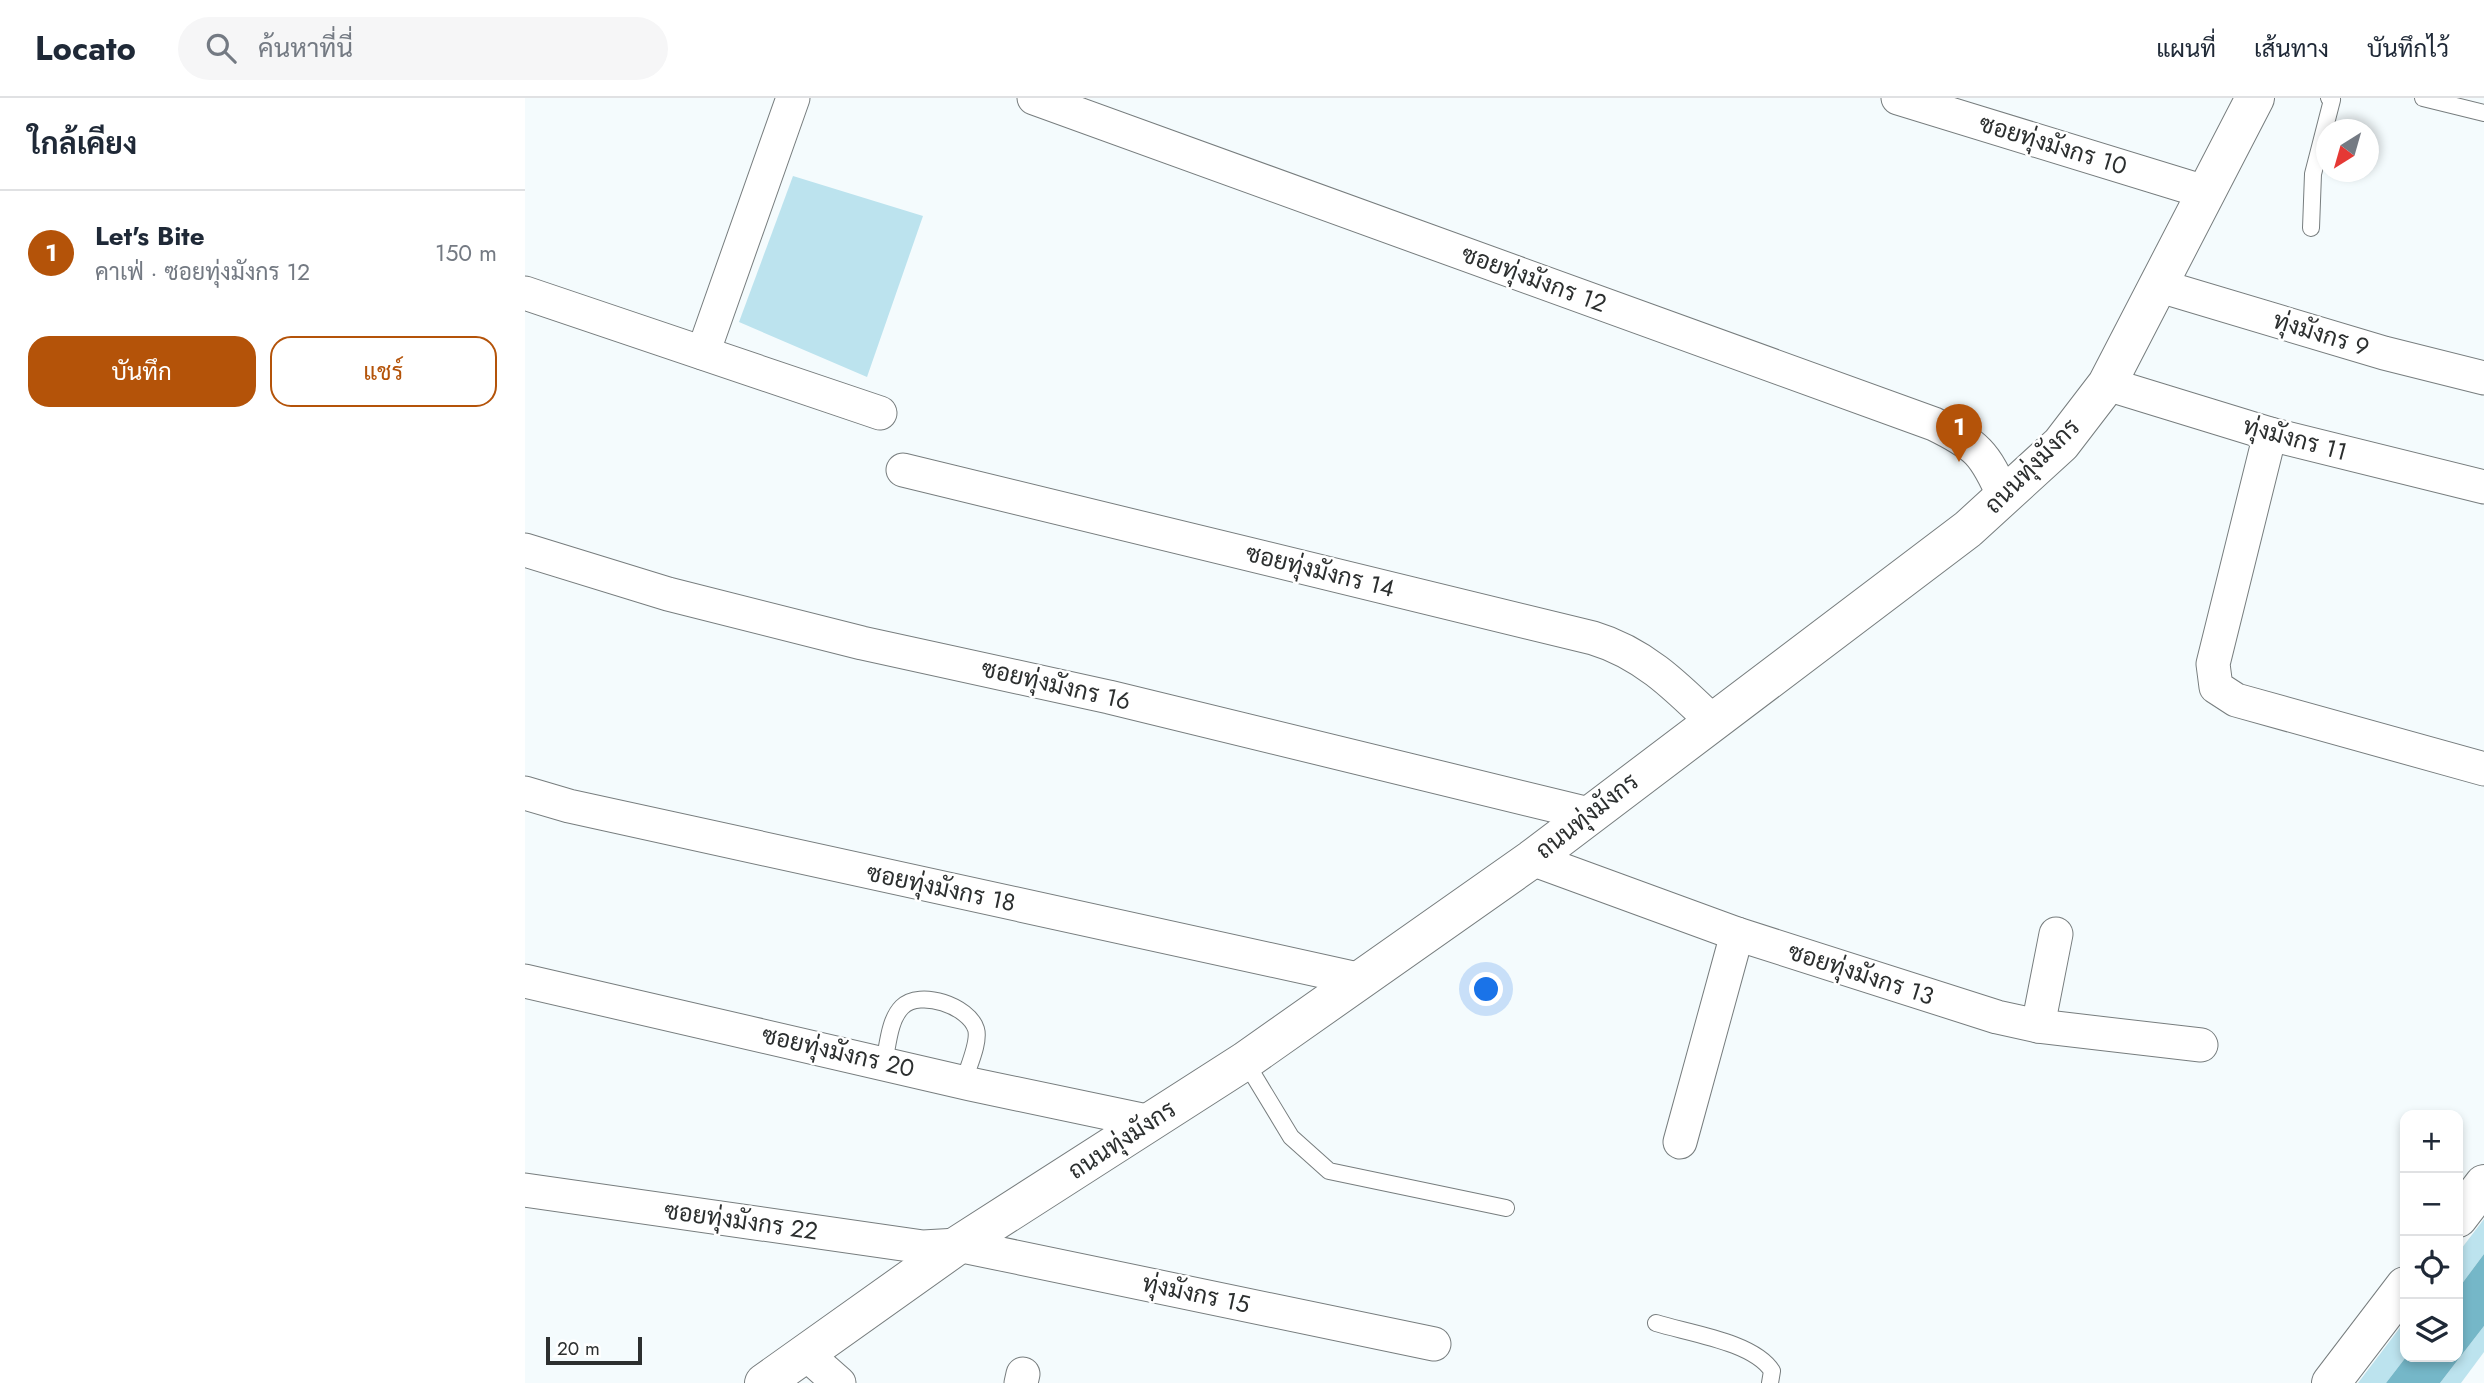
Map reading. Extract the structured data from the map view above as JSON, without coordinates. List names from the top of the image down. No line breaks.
{"streets":{"street":["ซอยทุ่งมังกร 10","ซอยทุ่งมังกร 12","ทุ่งมังกร 9","ทุ่งมังกร 11","ถนนทุ่งมังกร","ซอยทุ่งมังกร 14","ซอยทุ่งมังกร 16","ซอยทุ่งมังกร 18","ซอยทุ่งมังกร 13","ซอยทุ่งมังกร 20","ซอยทุ่งมังกร 22","ทุ่งมังกร 15"]},"crossings":[["ซอยทุ่งมังกร 10","ถนนทุ่งมังกร"],["ซอยทุ่งมังกร 12","ถนนทุ่งมังกร"],["ทุ่งมังกร 9","ถนนทุ่งมังกร"],["ทุ่งมังกร 11","ถนนทุ่งมังกร"],["ถนนทุ่งมังกร","ซอยทุ่งมังกร 14"],["ถนนทุ่งมังกร","ซอยทุ่งมังกร 16"],["ถนนทุ่งมังกร","ซอยทุ่งมังกร 18"],["ถนนทุ่งมังกร","ซอยทุ่งมังกร 13"],["ถนนทุ่งมังกร","ซอยทุ่งมังกร 20"],["ถนนทุ่งมังกร","ซอยทุ่งมังกร 22"],["ถนนทุ่งมังกร","ทุ่งมังกร 15"],["ซอยทุ่งมังกร 22","ทุ่งมังกร 15"]],"scale_bar":"20 m","north":"bottom left","page":{"header":"Locato","search":"ค้นหาที่นี่","nav":["แผนที่","เส้นทาง","บันทึกไว้"],"heading":"ใกล้เคียง","list":[{"mark":"1","name":"Let's Bite","note":"คาเฟ่ · ซอยทุ่งมังกร 12","value":"150 m"}],"buttons":["บันทึก","แชร์"],"pins":"1","map_buttons":["+","−"],"scale":"20 m"}}
